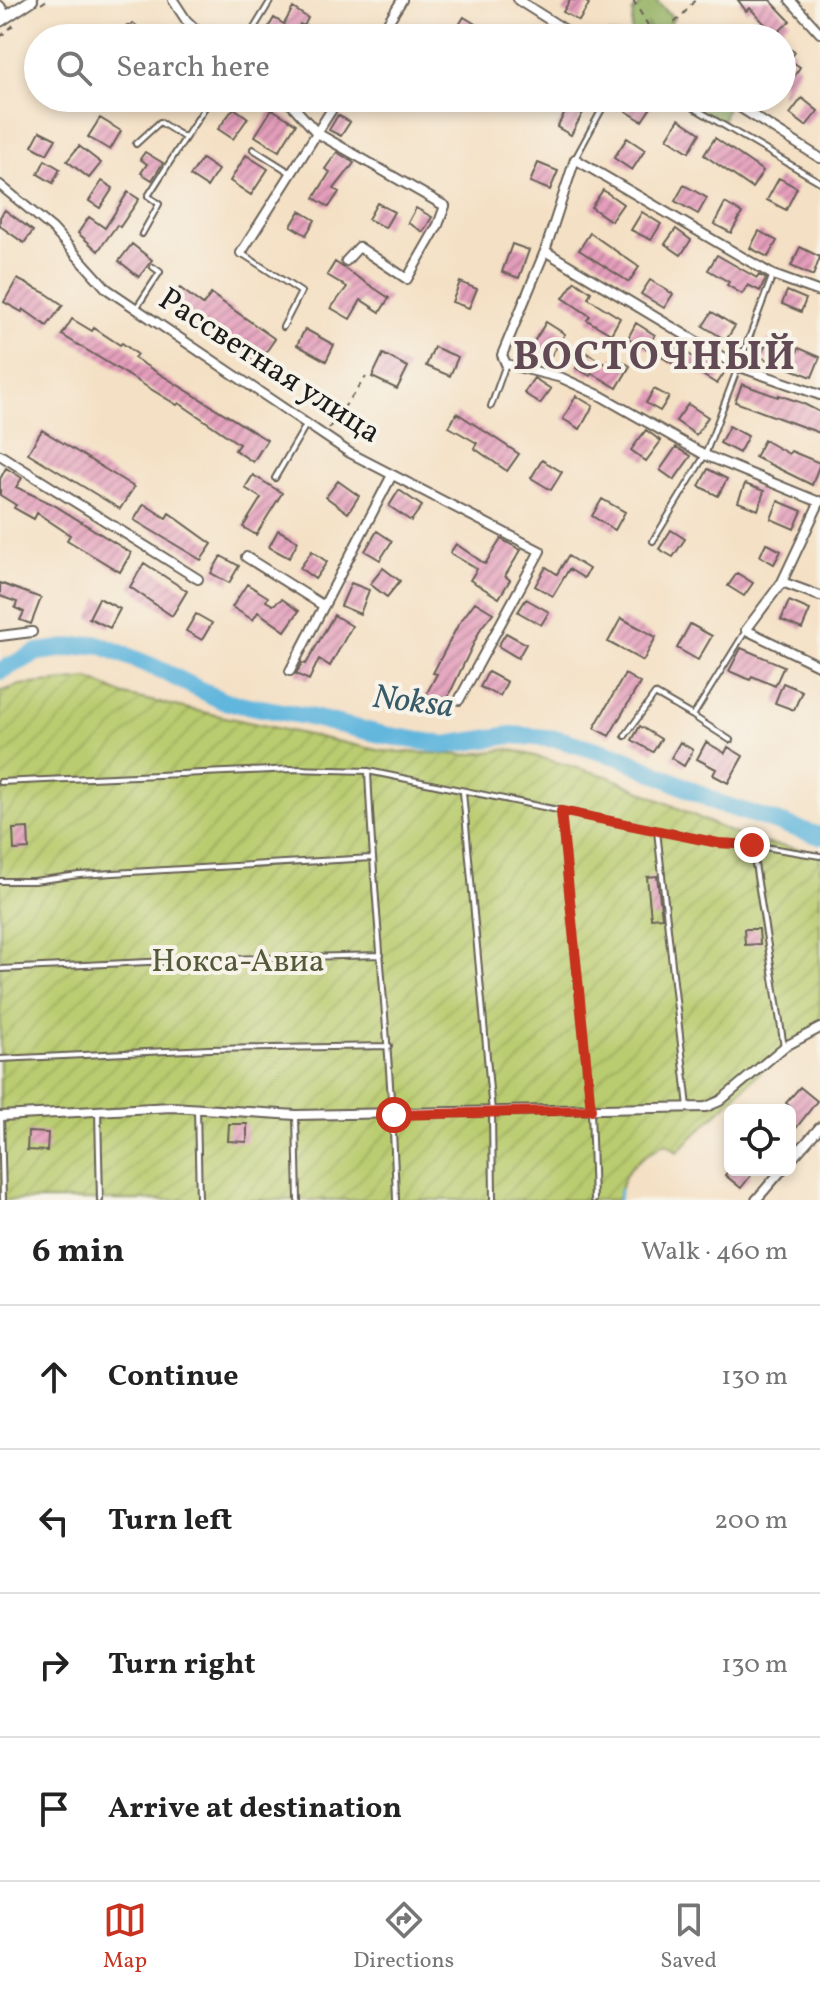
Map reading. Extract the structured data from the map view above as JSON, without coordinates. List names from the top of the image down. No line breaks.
{"streets":{"street":["Рассветная улица"]},"districts":["ВОСТОЧНЫЙ"],"water":["Noksa"],"parks":["Нокса-Авиа"],"page":{"search":"Search here","heading":["6 min","Walk · 460 m"],"list":[["Continue","130 m"],["Turn left","200 m"],["Turn right","130 m"],"Arrive at destination"],"nav":["Map","Directions","Saved"]}}
